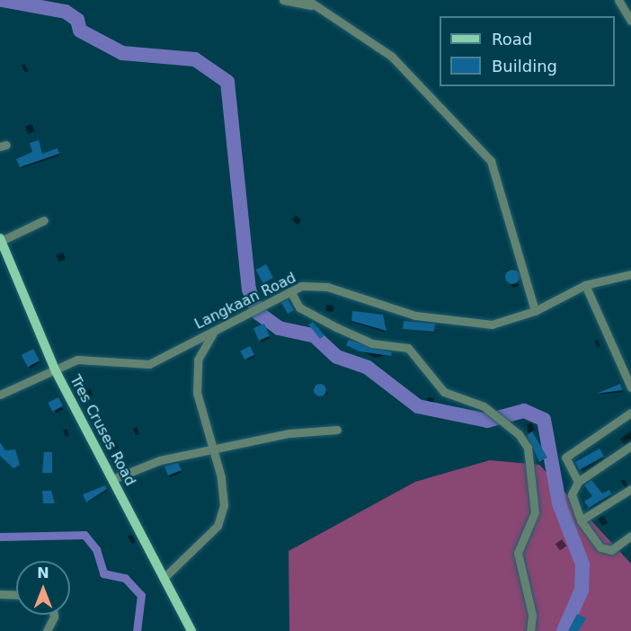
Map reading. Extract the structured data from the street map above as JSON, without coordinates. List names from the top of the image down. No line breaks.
{"streets":{"main road":["Tres Cruses Road"],"street":["Langkaan Road"]},"crossings":[["Langkaan Road","Tres Cruses Road"]],"legend":["Road","Building"],"north":"top"}
